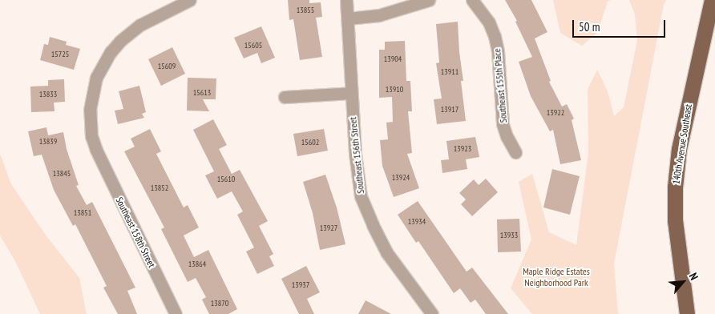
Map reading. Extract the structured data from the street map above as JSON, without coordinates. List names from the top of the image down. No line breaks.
{"streets":{"main road":["140th Avenue Southeast"],"street":["Southeast 155th Place","Southeast 156th Street","Southeast 158th Street"]},"parks":["Maple Ridge Estates Neighborhood Park"],"house_numbers":["13855","15605","15725","13904","15609","13911","13910","15613","13833","13917","13922","13839","15602","13923","13845","13924","15610","13852","13851","13934","13927","13933","13864","13937","13870"],"scale_bar":"50 m","north":"top right"}
